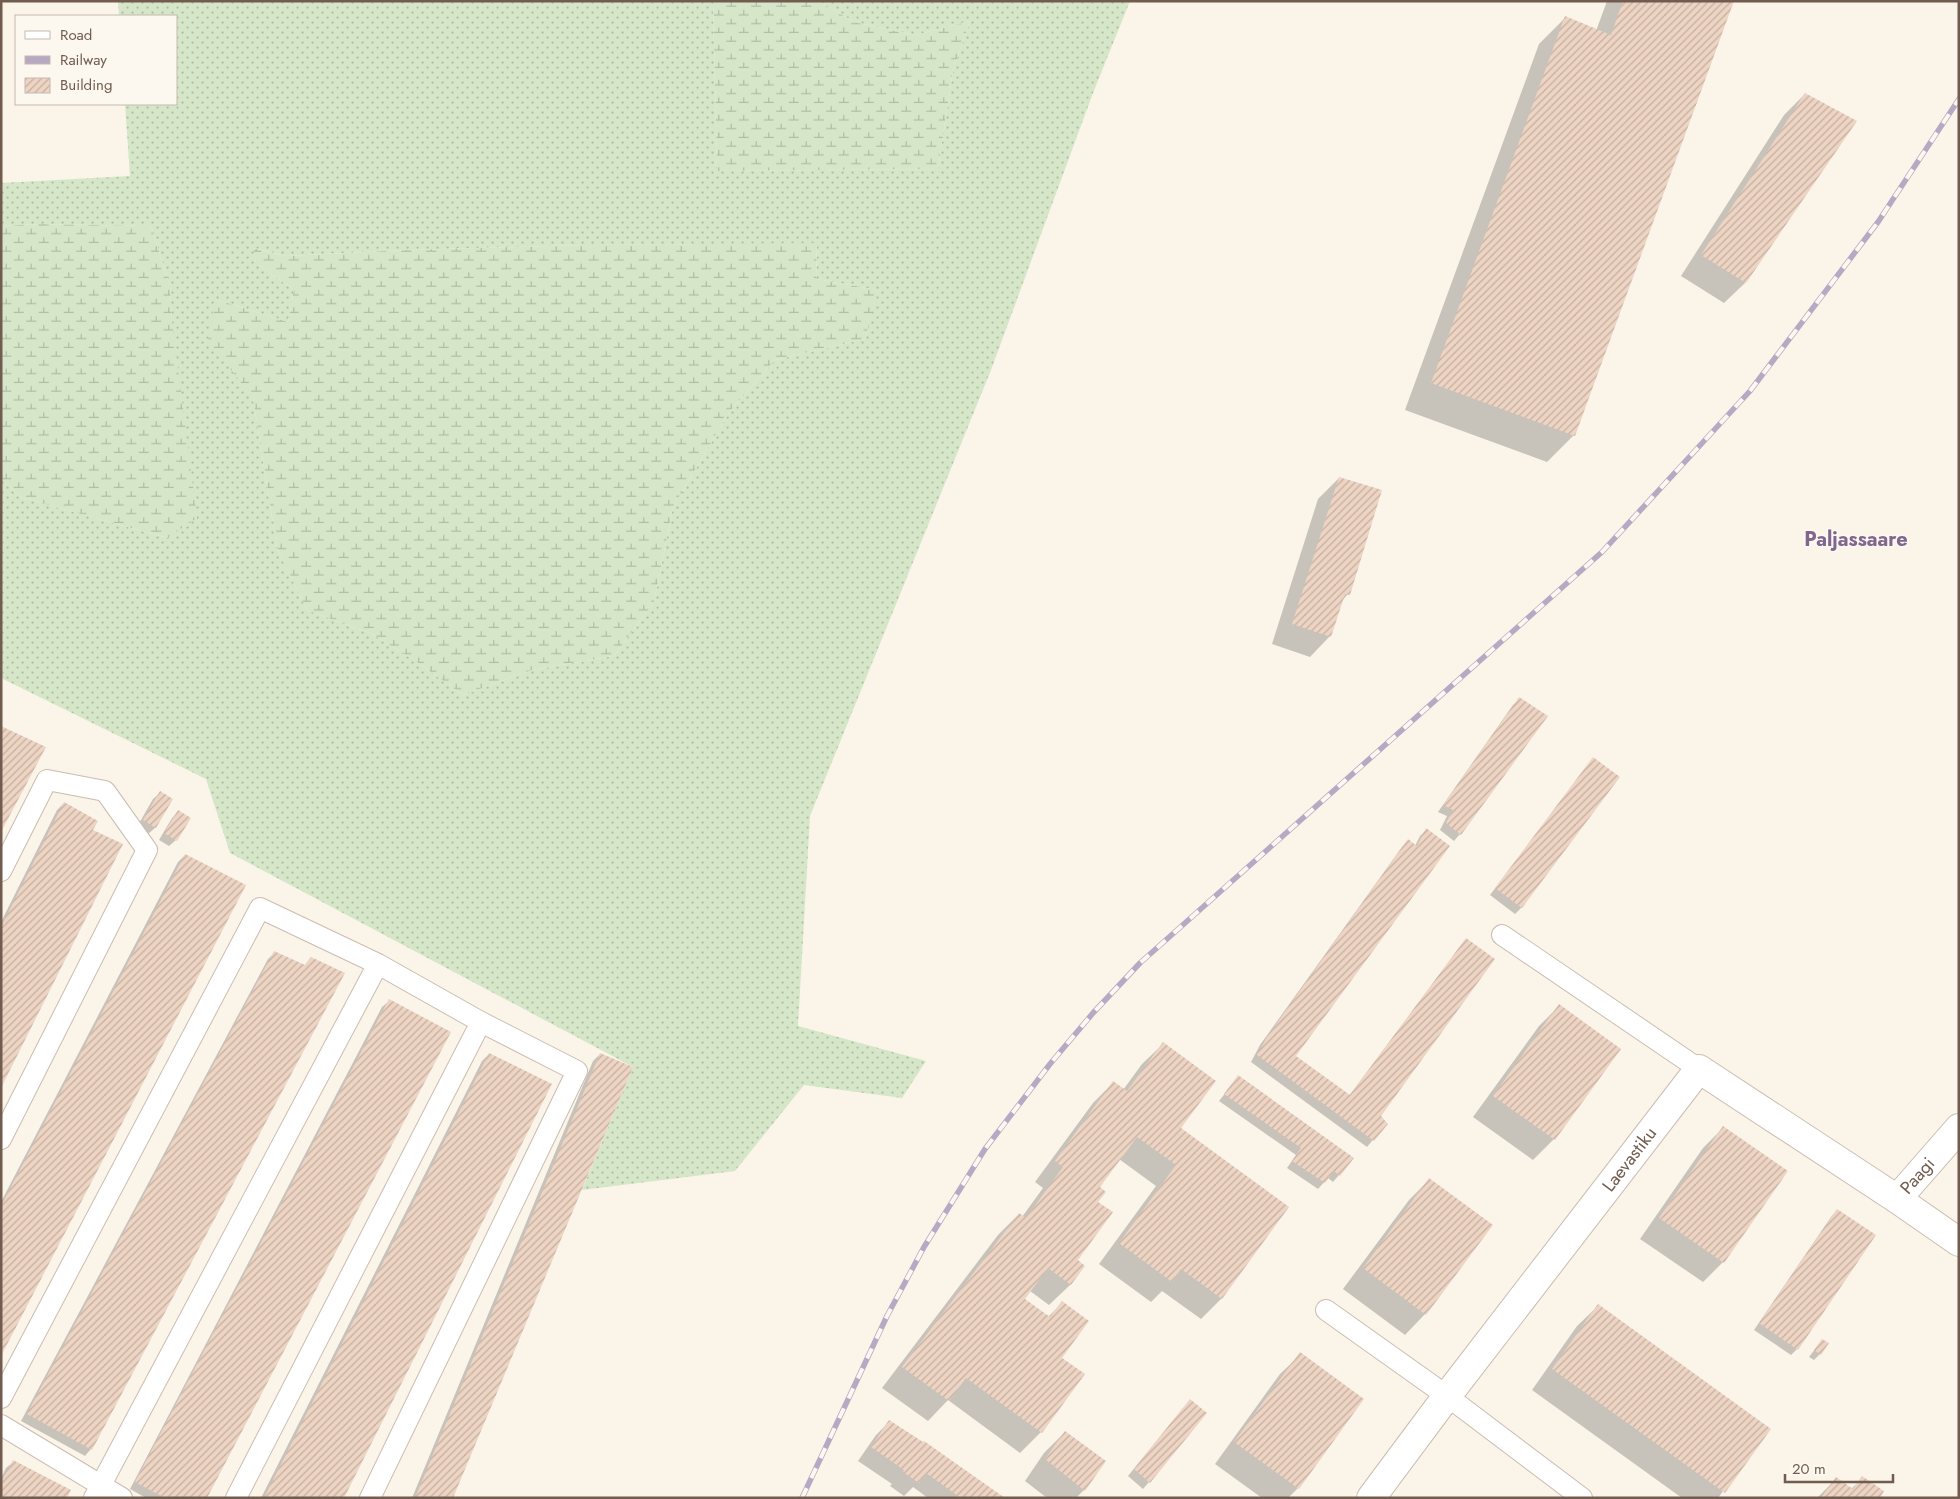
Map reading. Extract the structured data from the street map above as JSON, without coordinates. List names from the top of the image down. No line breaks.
{"streets":{"street":["Laevastiku","Paagi"]},"districts":["Paljassaare"],"legend":["Road","Railway","Building"],"scale_bar":"20 m"}
